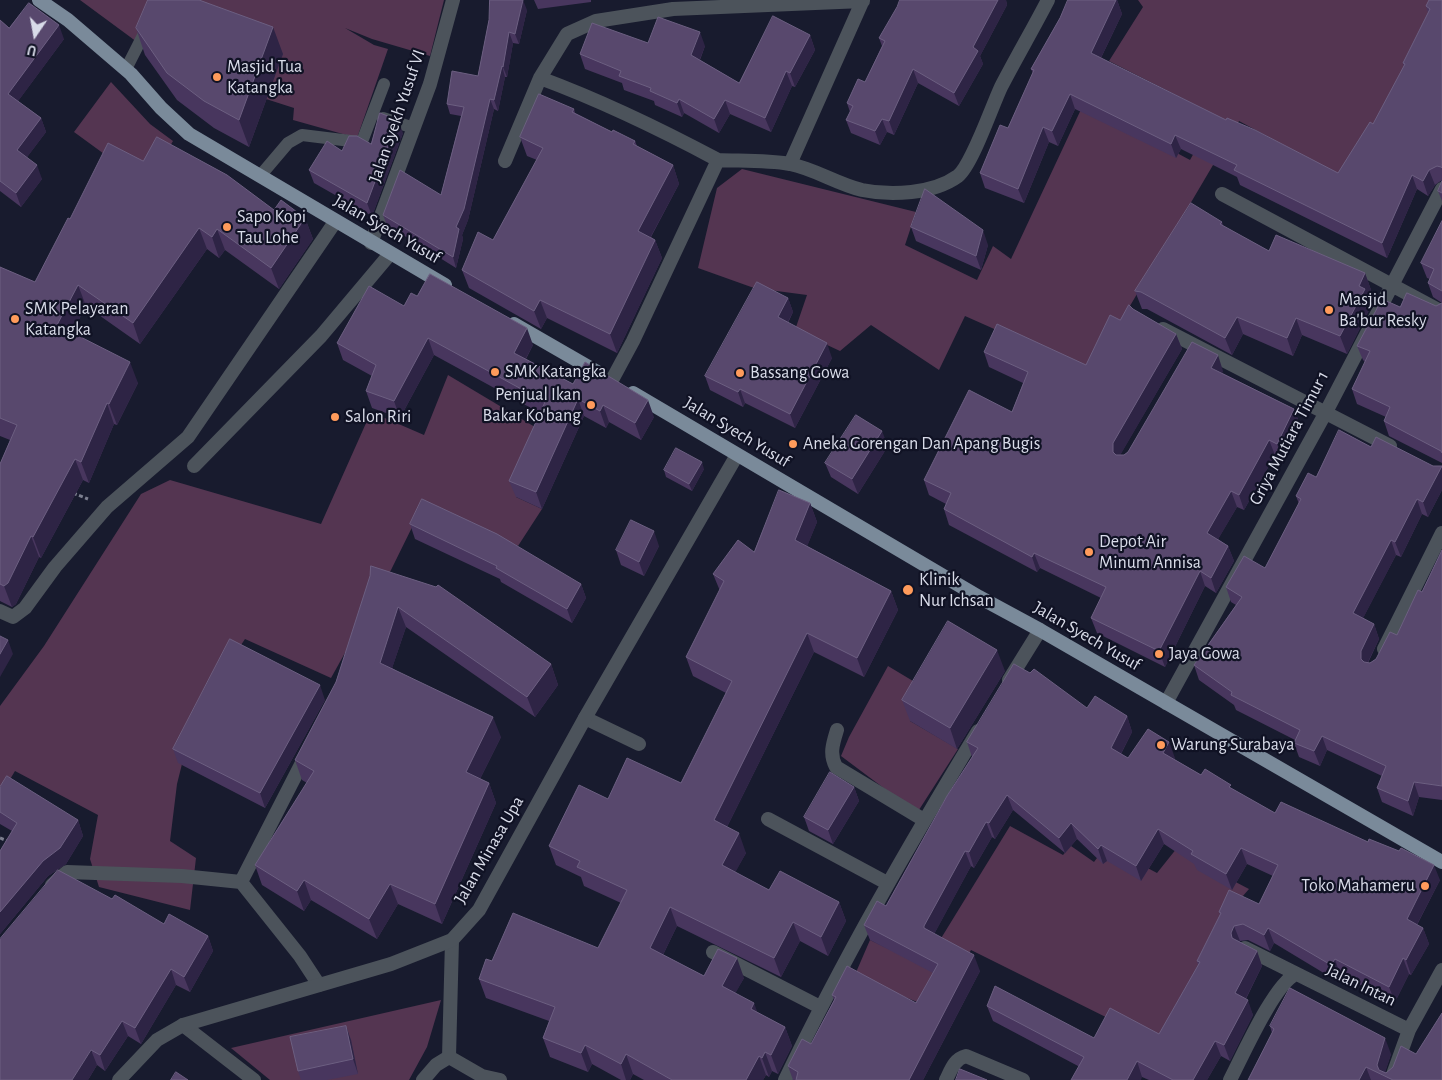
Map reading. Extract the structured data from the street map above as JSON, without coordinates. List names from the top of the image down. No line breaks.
{"streets":{"main road":["Jalan Syech Yusuf"],"street":["Jalan Syekh Yusuf VI","Griya Mutiara Timur 1","Jalan Minasa Upa","Jalan Intan"]},"crossings":[["Jalan Syekh Yusuf VI","Jalan Syech Yusuf"],["Jalan Syech Yusuf","Griya Mutiara Timur 1"],["Jalan Syech Yusuf","Jalan Minasa Upa"]],"places":["Masjid Tua Katangka","Sapo Kopi Tau Lohe","Masjid Ba'bur Resky","SMK Pelayaran Katangka","SMK Katangka","Bassang Gowa","Penjual Ikan Bakar Ko'bang","Salon Riri","Aneka Gorengan Dan Apang Bugis","Depot Air Minum Annisa","Klinik Nur Ichsan","Jaya Gowa","Warung Surabaya","Toko Mahameru"],"north":"bottom"}
